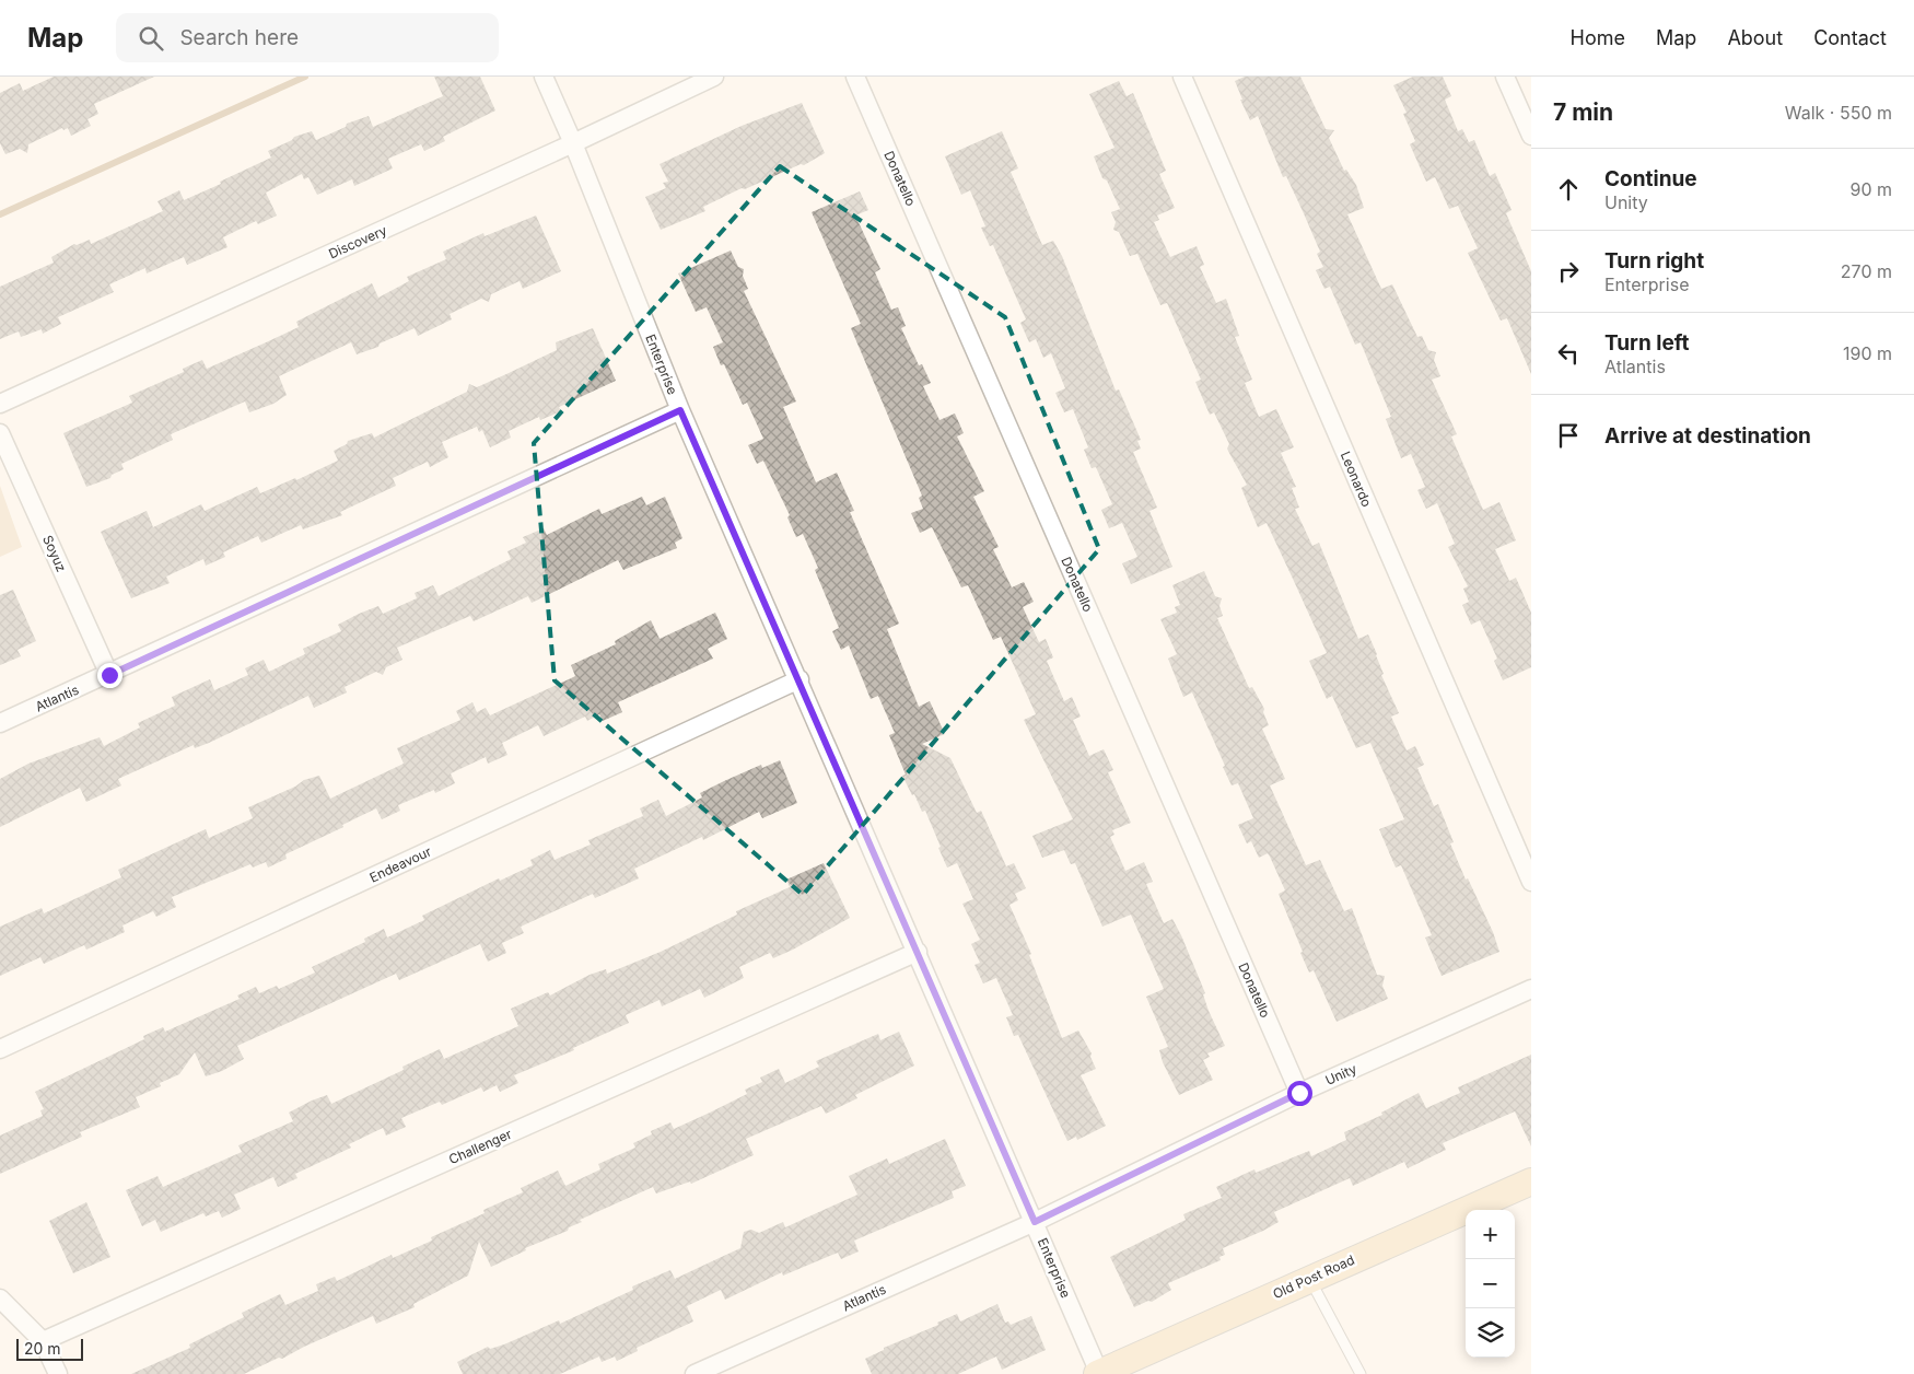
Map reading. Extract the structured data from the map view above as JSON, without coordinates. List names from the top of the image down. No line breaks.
{"streets":{"street":["Donatello","Discovery","Enterprise","Leonardo","Soyuz","Atlantis","Endeavour","Unity","Challenger","Old Post Road"]},"crossings":[["Donatello","Unity"],["Discovery","Enterprise"],["Enterprise","Atlantis"],["Enterprise","Endeavour"],["Enterprise","Unity"],["Enterprise","Challenger"],["Enterprise","Old Post Road"],["Soyuz","Atlantis"],["Atlantis","Unity"]],"scale_bar":"20 m","page":{"header":"Map","search":"Search here","nav":["Home","Map","About","Contact"],"heading":["7 min","Walk · 550 m"],"list":[["Continue","Unity","90 m"],["Turn right","Enterprise","270 m"],["Turn left","Atlantis","190 m"],"Arrive at destination"],"map_buttons":["+","−"],"scale":"20 m"}}
